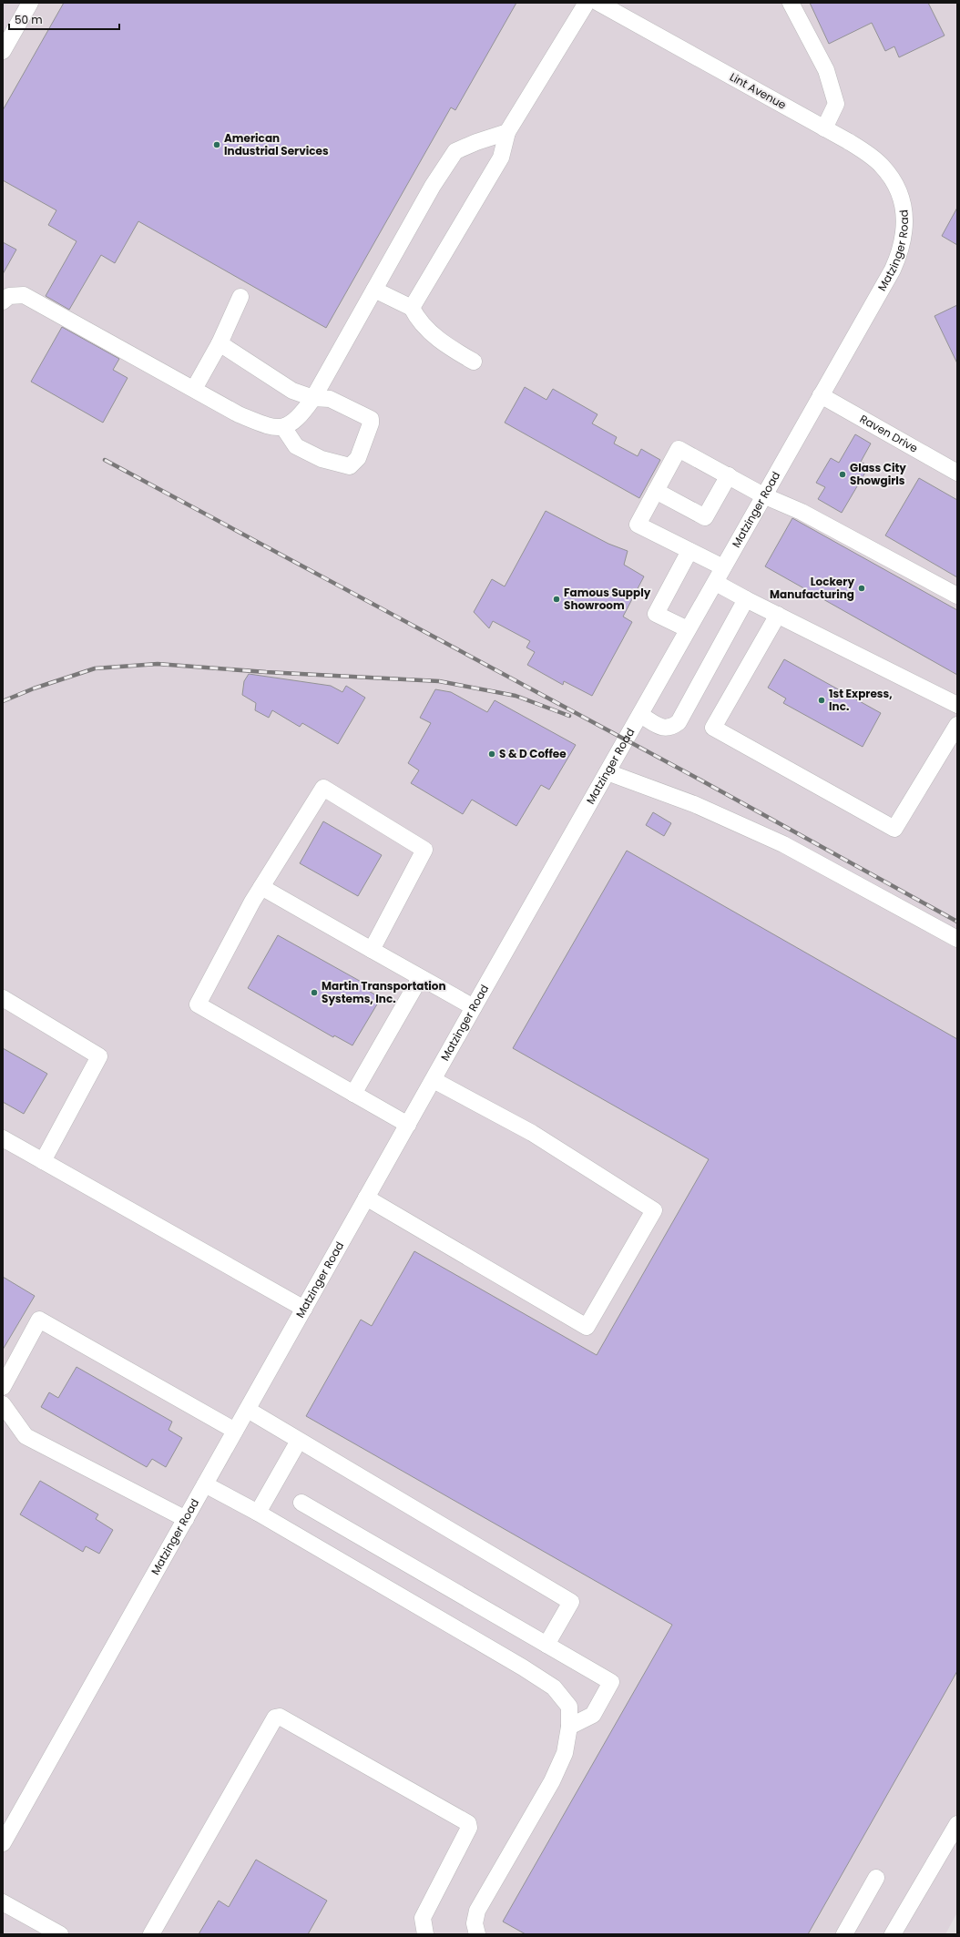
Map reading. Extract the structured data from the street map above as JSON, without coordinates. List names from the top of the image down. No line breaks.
{"streets":{"street":["Lint Avenue","Matzinger Road","Raven Drive"]},"crossings":[["Lint Avenue","Matzinger Road"],["Matzinger Road","Raven Drive"]],"places":["American Industrial Services","Glass City Showgirls","Lockery Manufacturing","Famous Supply Showroom","1st Express, Inc.","S & D Coffee","Martin Transportation Systems, Inc."],"scale_bar":"50 m"}
